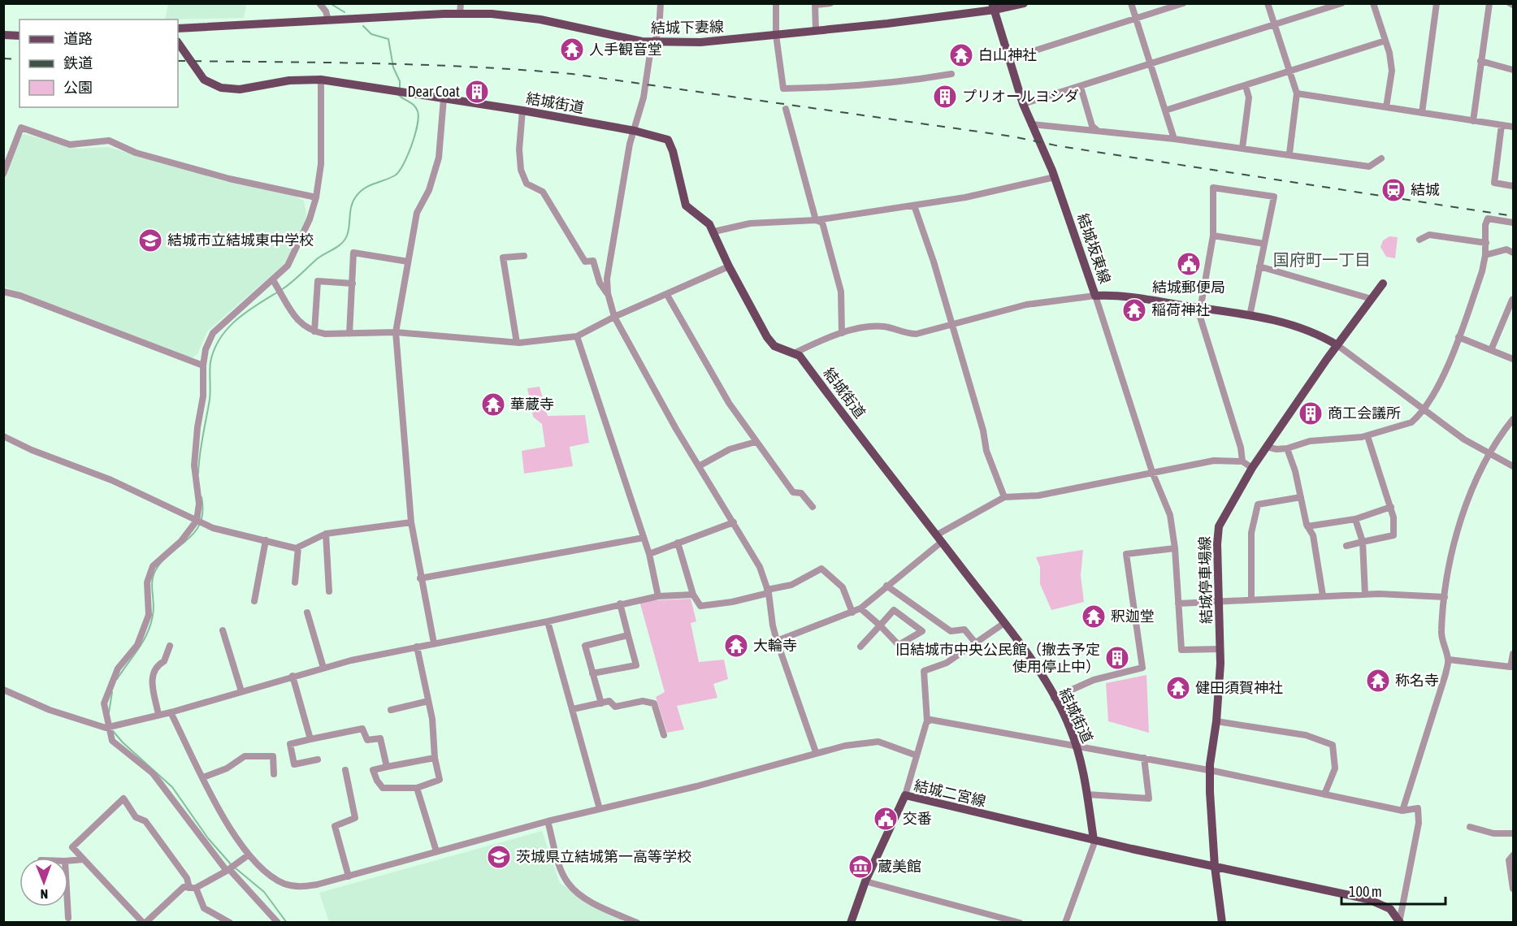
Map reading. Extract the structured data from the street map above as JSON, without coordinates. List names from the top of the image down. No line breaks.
{"streets":{"main road":["結城下妻線","結城街道","結城坂東線","結城停車場線","結城二宮線"]},"crossings":[["結城下妻線","結城坂東線"],["結城街道","結城二宮線"],["結城坂東線","結城停車場線"]],"districts":["国府町一丁目"],"places":{"temple":["人手観音堂","白山神社","稲荷神社","華蔵寺","釈迦堂","大輪寺","称名寺","健田須賀神社"],"building":["Dear Coat","プリオールヨシダ","商工会議所","旧結城市中央公民館（撤去予定 使用停止中）"],"station":["結城"],"school or university":["結城市立結城東中学校","茨城県立結城第一高等学校"],"public building":["結城郵便局","交番"],"museum":["蔵美館"]},"legend":["道路","鉄道","公園"],"scale_bar":"100 m","north":"bottom"}
